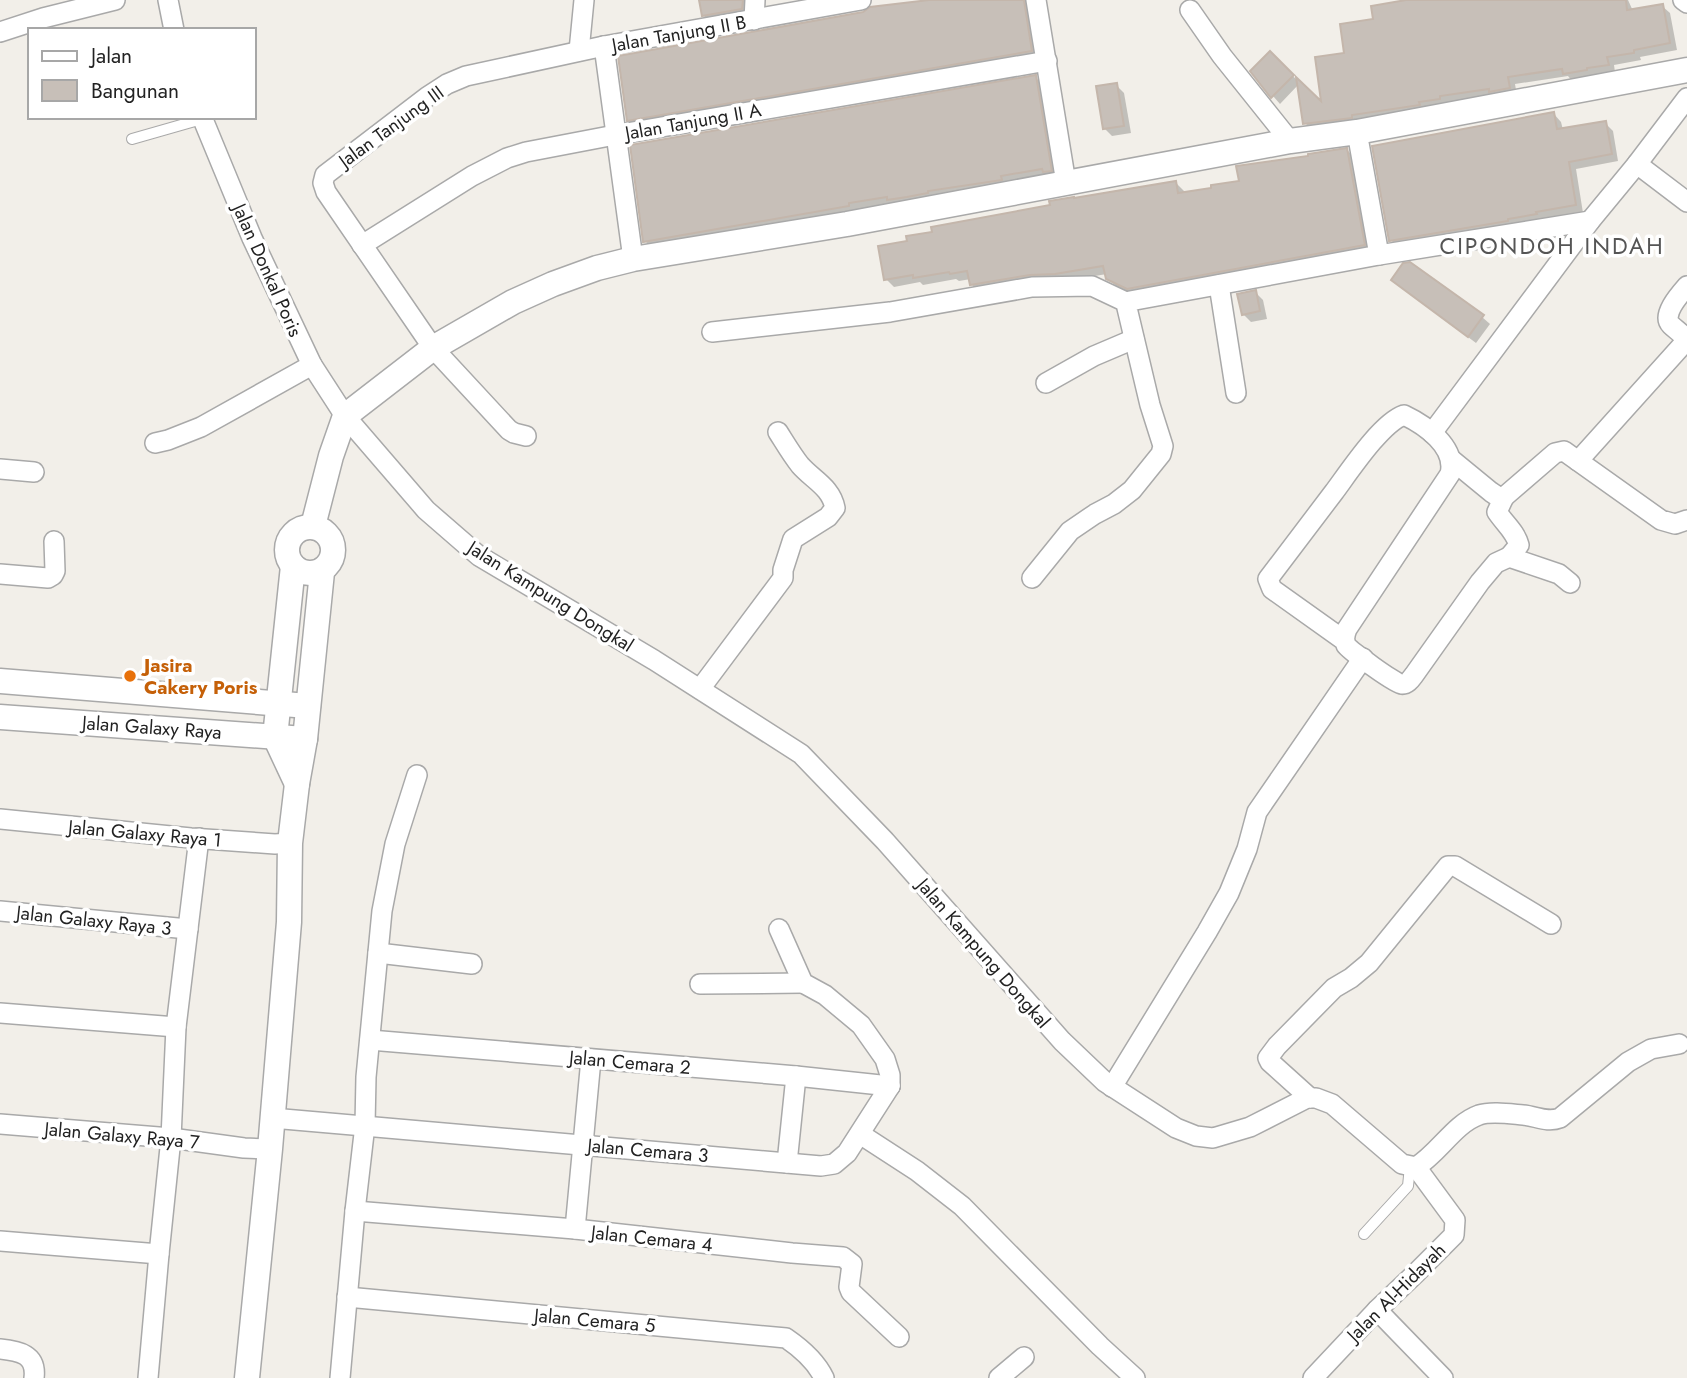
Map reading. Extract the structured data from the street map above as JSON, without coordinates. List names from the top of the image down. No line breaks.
{"streets":{"street":["Jalan Tanjung II B","Jalan Tanjung II A","Jalan Tanjung III","Jalan Donkal Poris","Jalan Kampung Dongkal","Jalan Galaxy Raya","Jalan Galaxy Raya 1","Jalan Galaxy Raya 3","Jalan Cemara 2","Jalan Galaxy Raya 7","Jalan Cemara 3","Jalan Cemara 4","Jalan Al-Hidayah","Jalan Cemara 5"]},"crossings":[["Jalan Tanjung II B","Jalan Tanjung III"],["Jalan Tanjung II A","Jalan Tanjung III"],["Jalan Donkal Poris","Jalan Kampung Dongkal"],["Jalan Cemara 2","Jalan Cemara 3"]],"districts":["CIPONDOH INDAH"],"places":["Jasira Cakery Poris"],"legend":["Jalan","Bangunan"]}
